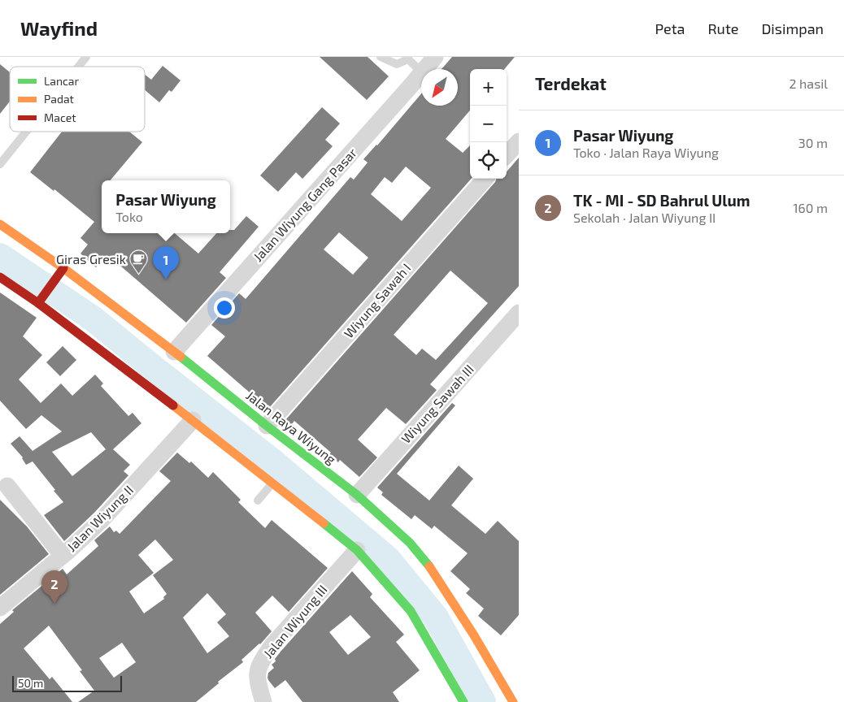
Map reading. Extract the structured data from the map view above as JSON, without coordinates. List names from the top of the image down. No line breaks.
{"streets":{"main road":["Jalan Raya Wiyung"],"street":["Jalan Wiyung Gang Pasar","Wiyung Sawah I","Wiyung Sawah III","Jalan Wiyung II","Jalan Wiyung III"]},"crossings":[["Jalan Wiyung Gang Pasar","Jalan Raya Wiyung"],["Wiyung Sawah I","Jalan Raya Wiyung"],["Wiyung Sawah III","Jalan Raya Wiyung"]],"places":{"cafe":["Giras Gresik"]},"legend":["Lancar","Padat","Macet"],"scale_bar":"50 m","north":"bottom left","page":{"header":"Wayfind","nav":["Peta","Rute","Disimpan"],"heading":["Terdekat","2 hasil"],"map_buttons":["+","−"],"list":[{"mark":"1","name":"Pasar Wiyung","note":"Toko · Jalan Raya Wiyung","value":"30 m"},{"mark":"2","name":"TK - MI - SD Bahrul Ulum","note":"Sekolah · Jalan Wiyung II","value":"160 m"}],"popup":["Pasar Wiyung","Toko"],"pins":["1","2"],"scale":"50 m"}}
